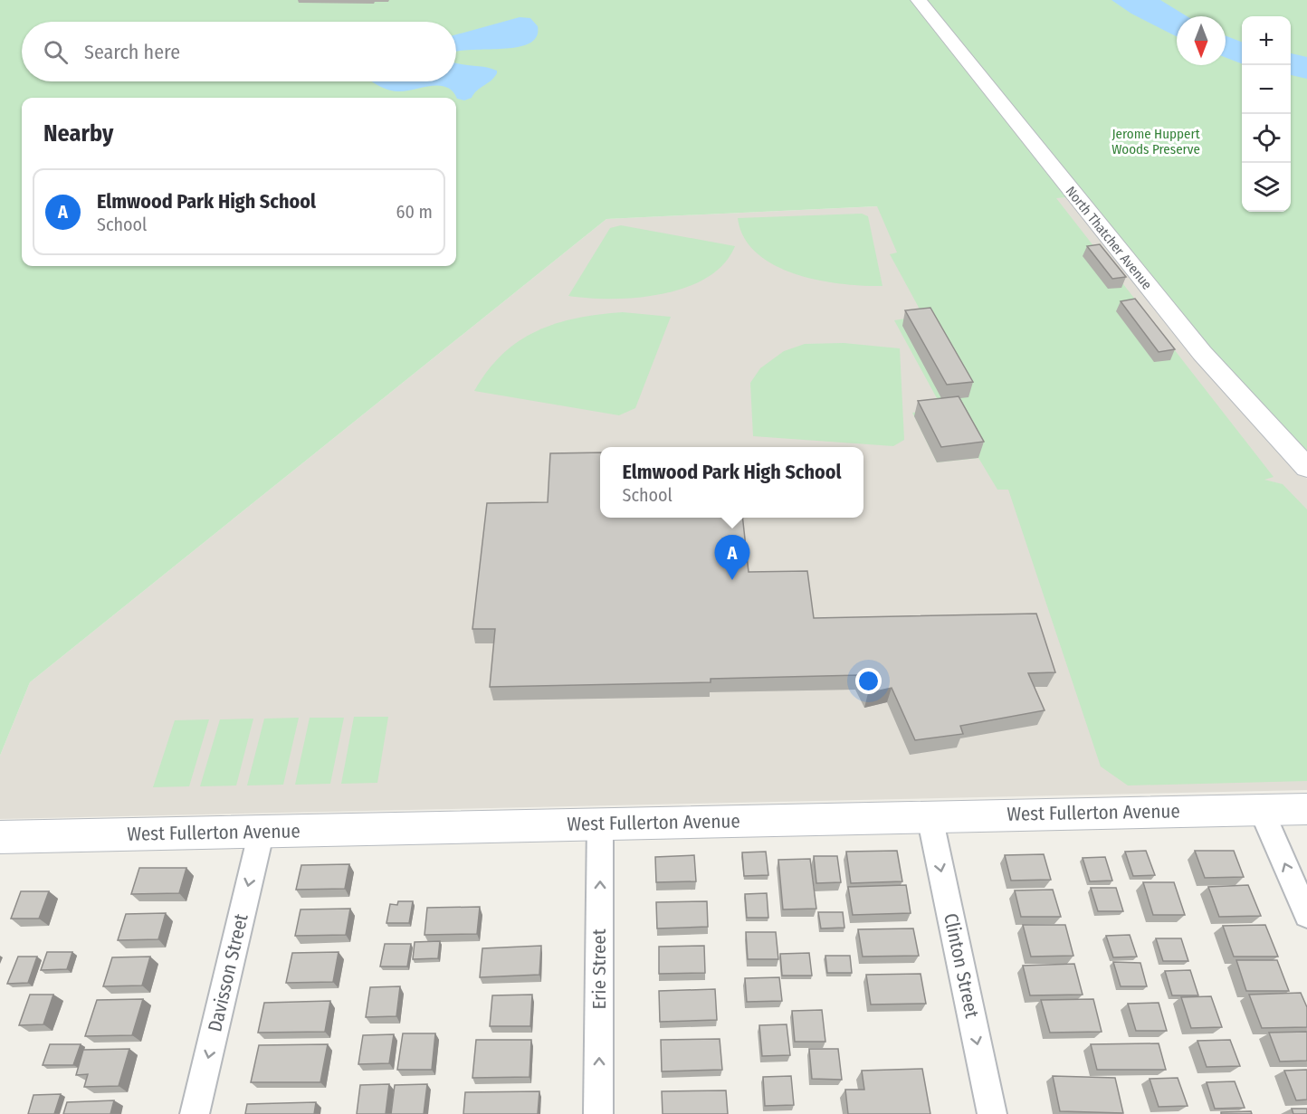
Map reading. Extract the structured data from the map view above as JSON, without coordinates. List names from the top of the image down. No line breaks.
{"streets":{"street":["North Thatcher Avenue","West Fullerton Avenue","Clinton Street","Erie Street","Davisson Street"]},"crossings":[["West Fullerton Avenue","Clinton Street"],["West Fullerton Avenue","Erie Street"],["West Fullerton Avenue","Davisson Street"]],"one_way":["Clinton Street","Erie Street","Davisson Street"],"parks":["Jerome Huppert Woods Preserve"],"north":"bottom","page":{"map_buttons":["+","−"],"search":"Search here","heading":"Nearby","list":[{"mark":"A","name":"Elmwood Park High School","note":"School","value":"60 m"}],"popup":["Elmwood Park High School","School"],"pins":"A"}}
